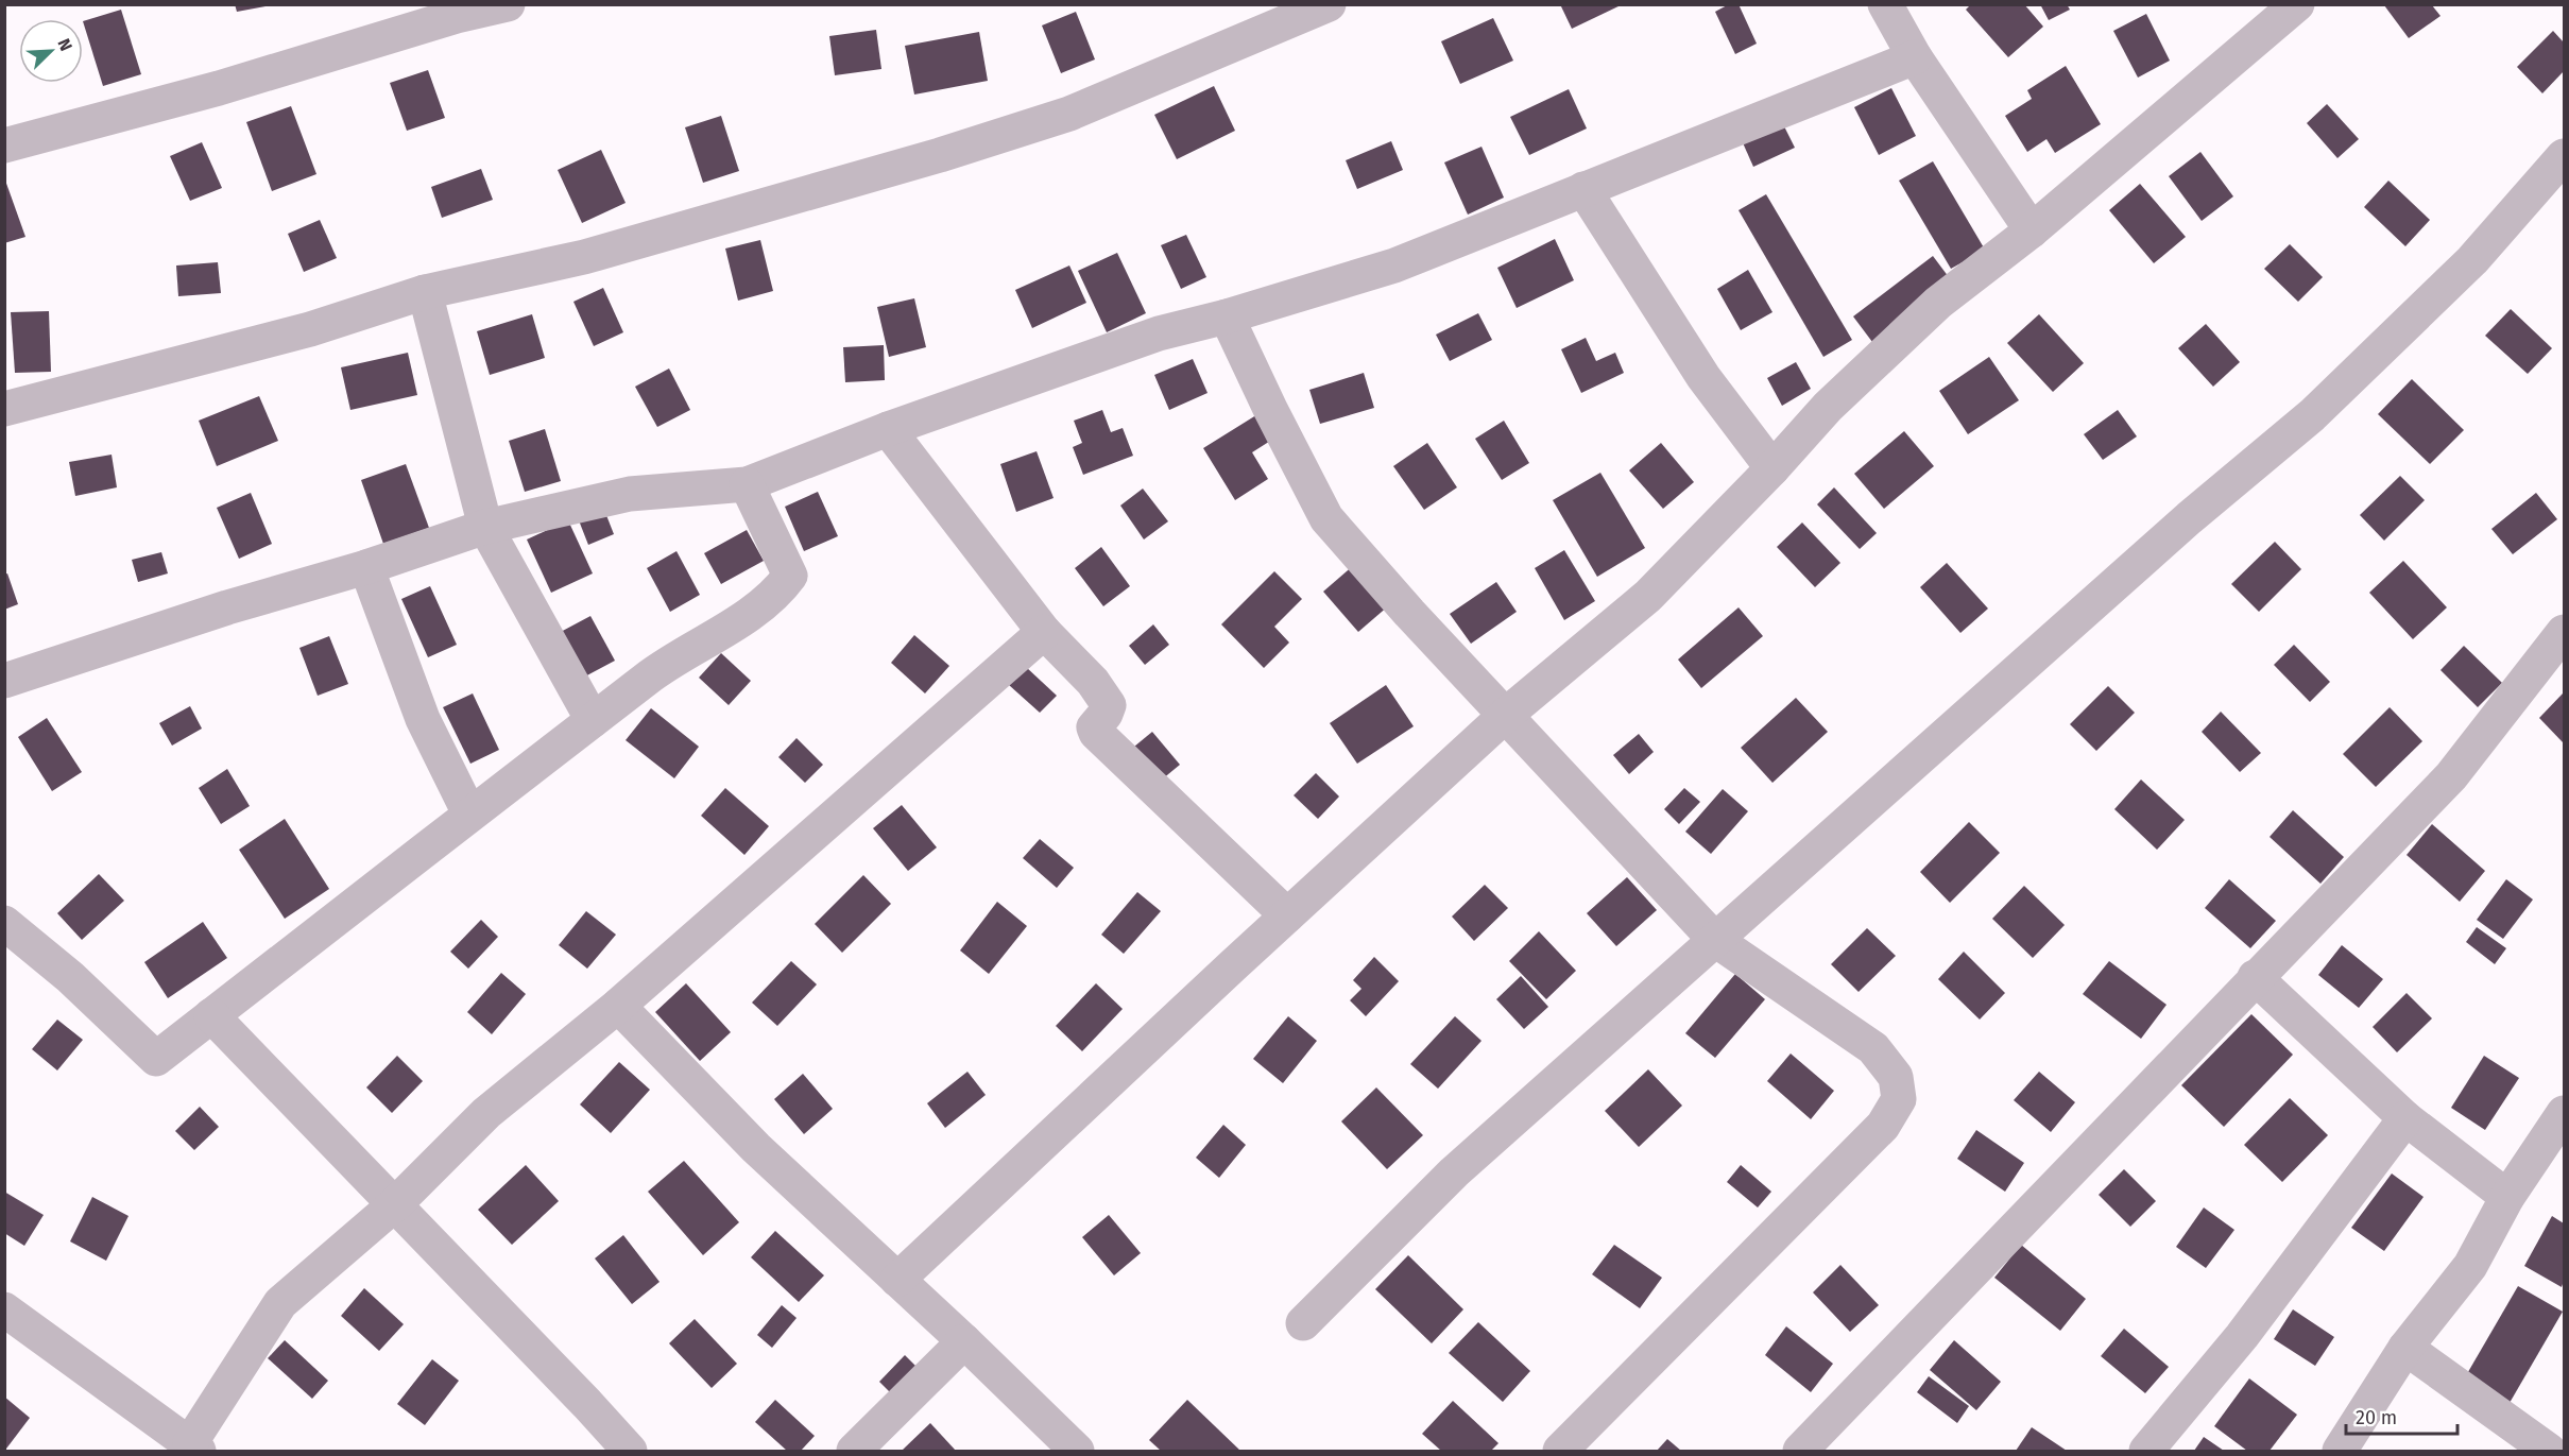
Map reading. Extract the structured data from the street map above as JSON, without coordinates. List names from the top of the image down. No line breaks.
{"scale_bar":"20 m","north":"top right"}
